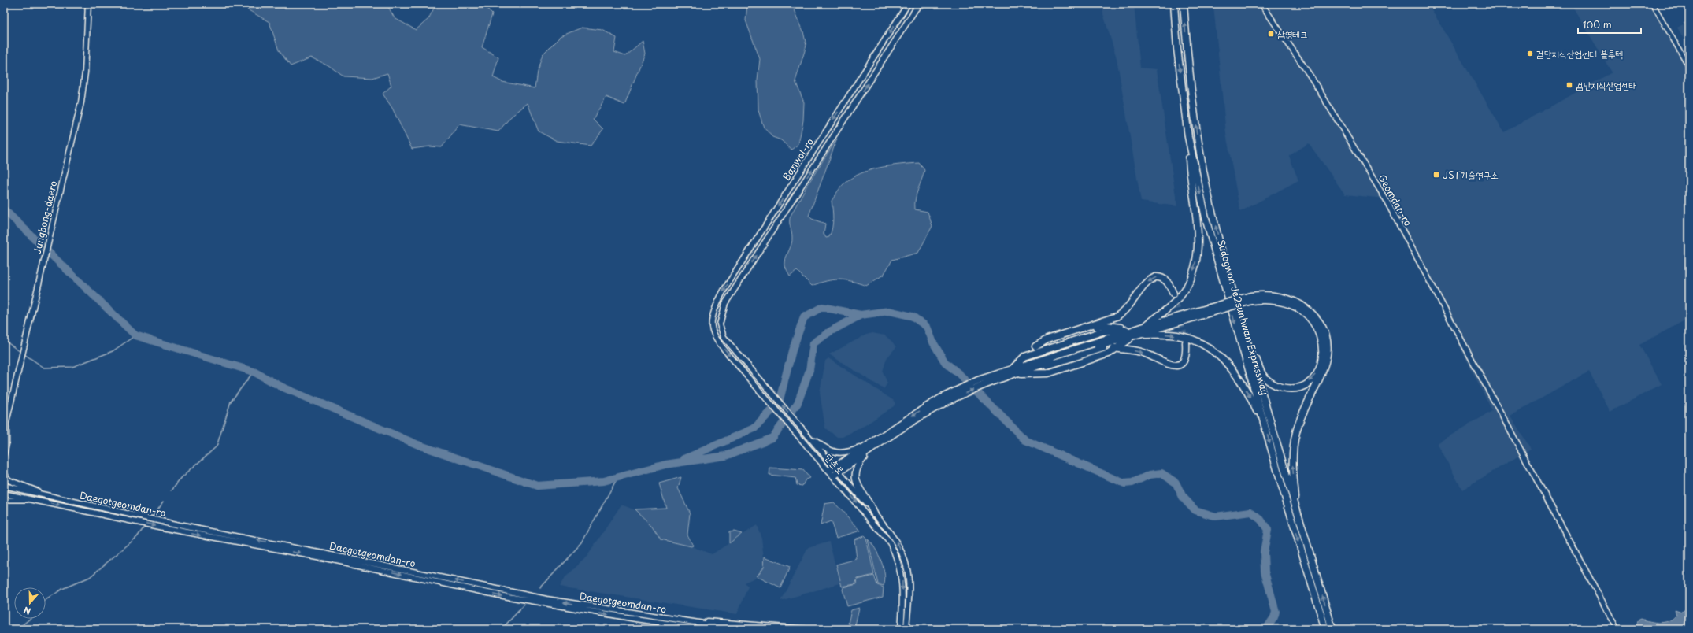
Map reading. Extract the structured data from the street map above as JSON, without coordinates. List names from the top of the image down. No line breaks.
{"streets":{"highway":["Sudogwon Je2sunhwan Expressway"],"main road":["Banwol-ro","Geomdan-ro","Jungbong-daero","단촌로","Daegotgeomdan-ro"]},"crossings":[["Banwol-ro","단촌로"]],"places":{"transit":["삼영테크","검단지식산업센타","JST기술연구소"],"other":["검단지식산업센터 블루텍"]},"scale_bar":"100 m","north":"bottom"}
